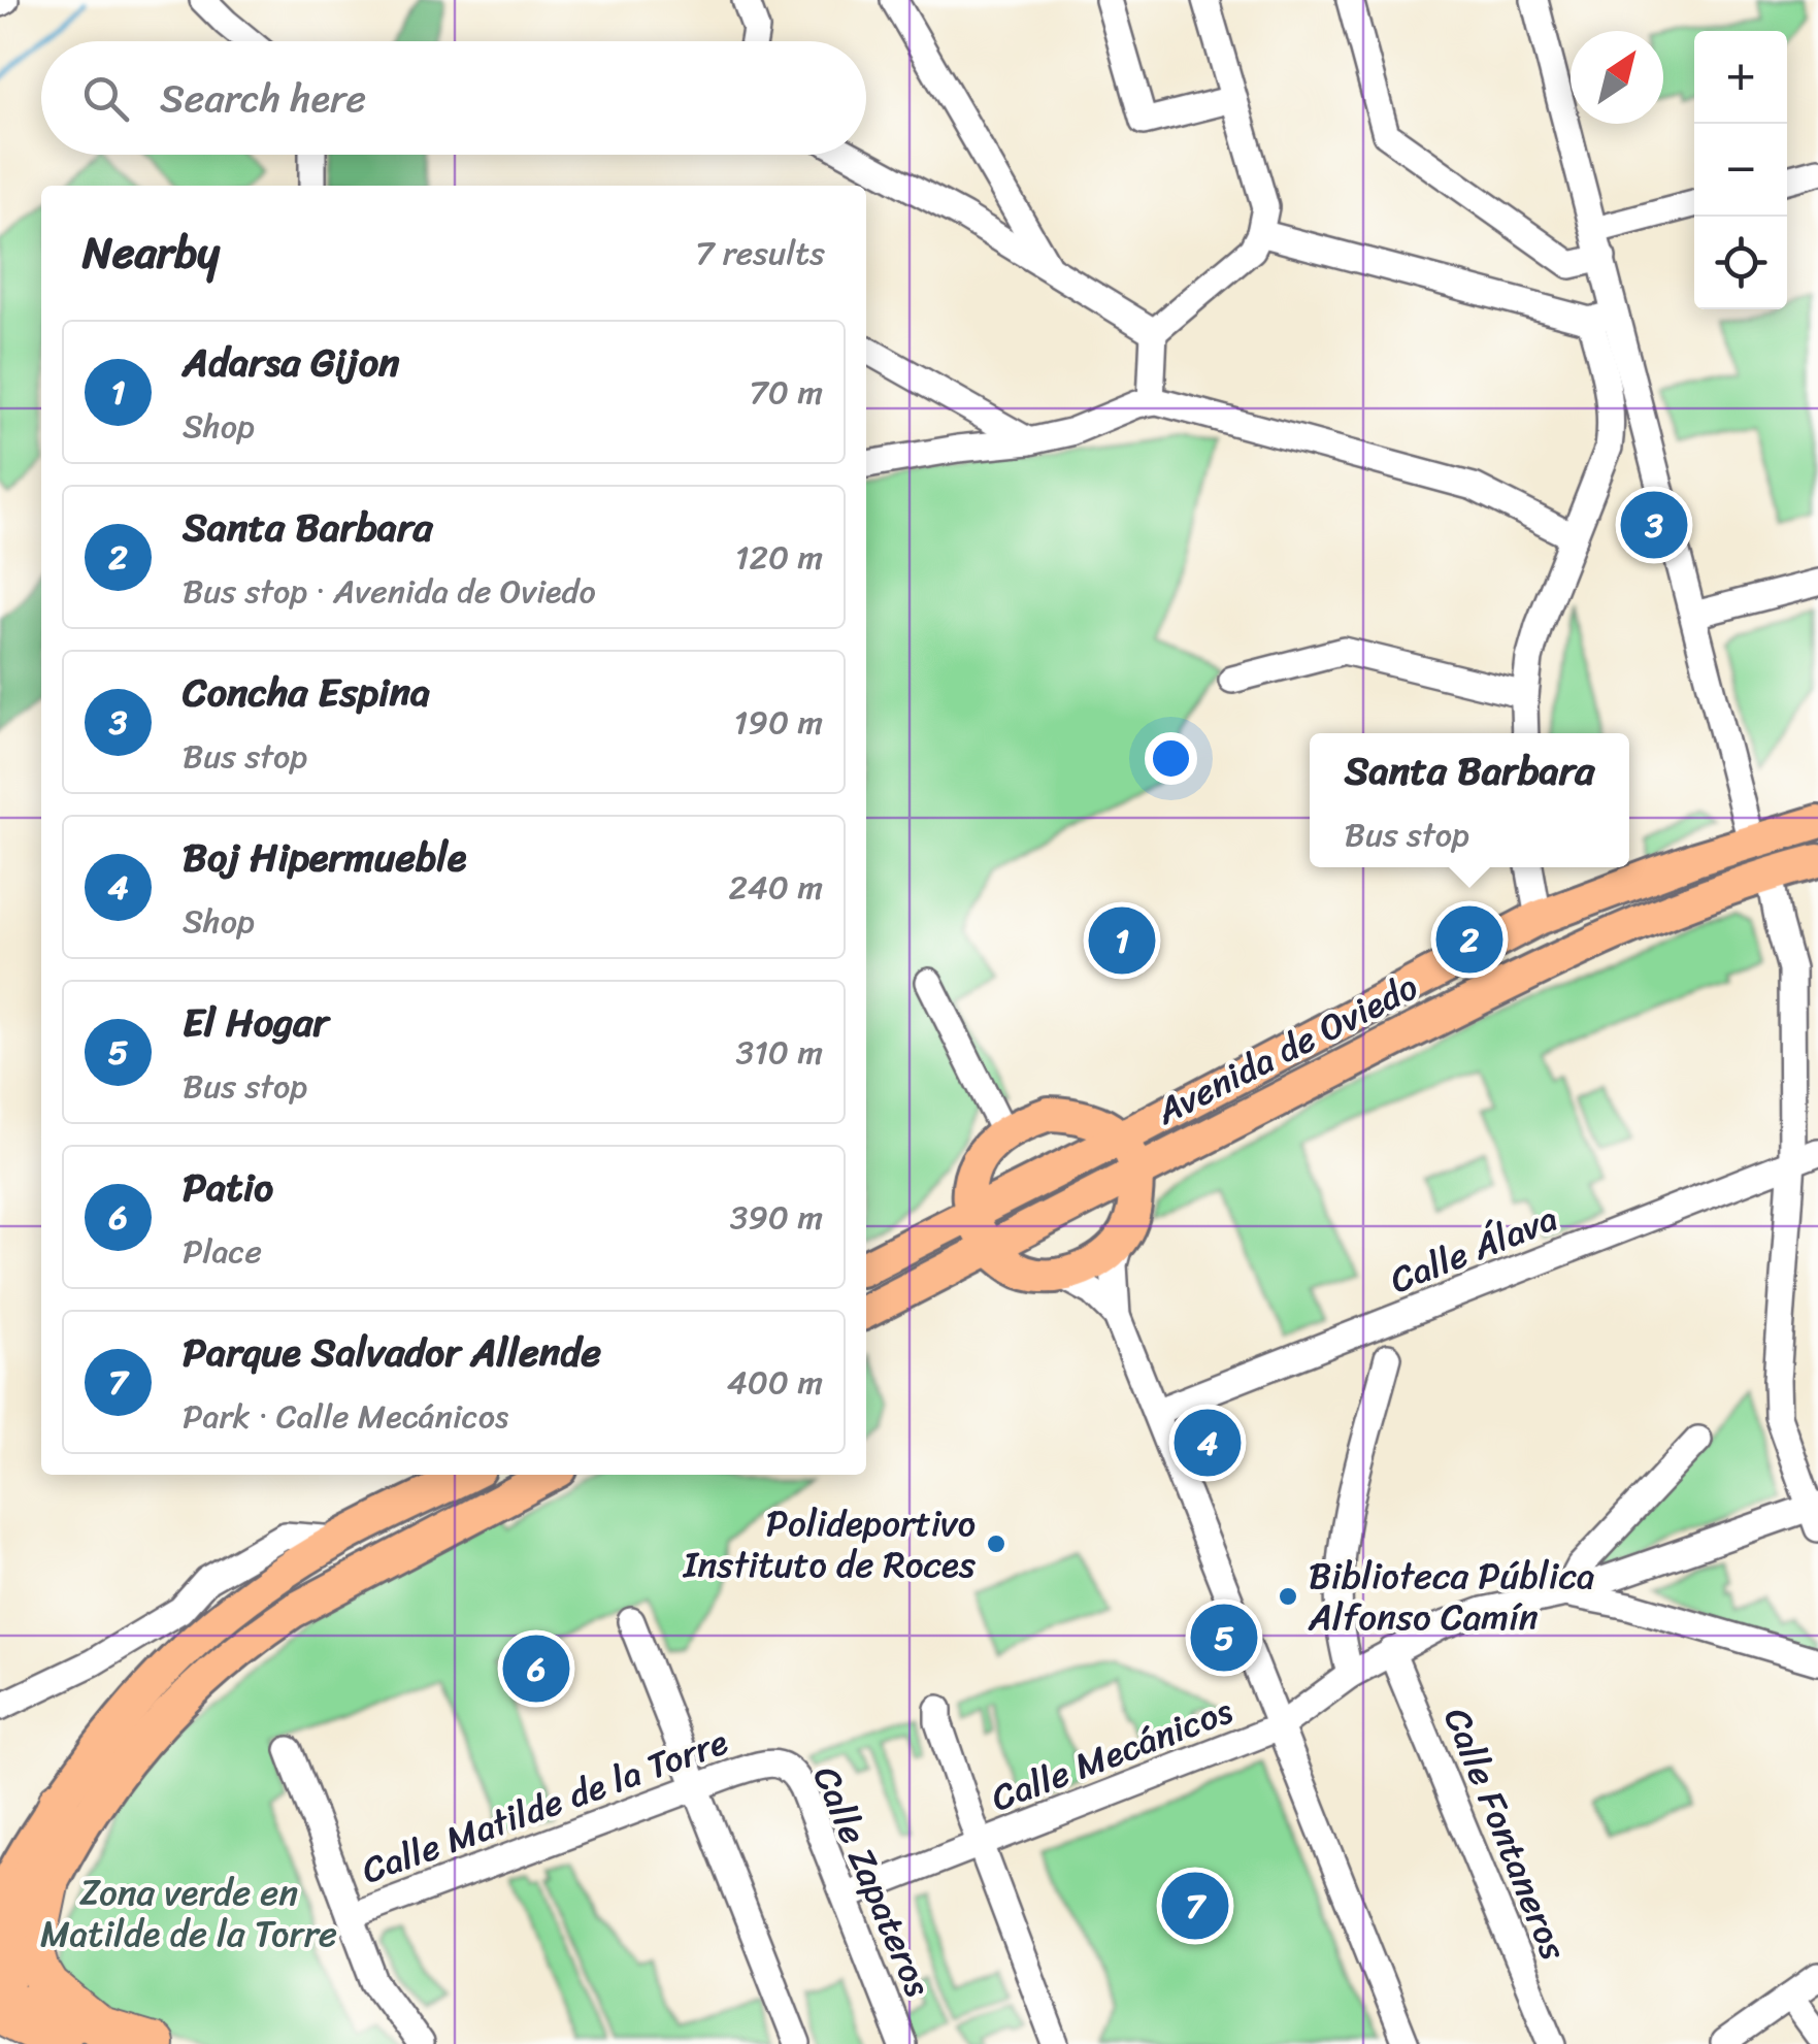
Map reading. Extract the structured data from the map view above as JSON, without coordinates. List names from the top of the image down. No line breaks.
{"streets":{"main road":["Avenida de Oviedo"],"street":["Calle Álava","Calle Mecánicos","Calle Matilde de la Torre","Calle Fontaneros","Calle Zapateros"]},"crossings":[["Calle Mecánicos","Calle Fontaneros"],["Calle Mecánicos","Calle Zapateros"],["Calle Matilde de la Torre","Calle Zapateros"]],"parks":["Zona verde en Matilde de la Torre"],"places":["Polideportivo Instituto de Roces","Biblioteca Pública Alfonso Camín"],"north":"top right","page":{"map_buttons":["+","−"],"search":"Search here","heading":["Nearby","7 results"],"list":[{"mark":"1","name":"Adarsa Gijon","note":"Shop","value":"70 m"},{"mark":"2","name":"Santa Barbara","note":"Bus stop · Avenida de Oviedo","value":"120 m"},{"mark":"3","name":"Concha Espina","note":"Bus stop","value":"190 m"},{"mark":"4","name":"Boj Hipermueble","note":"Shop","value":"240 m"},{"mark":"5","name":"El Hogar","note":"Bus stop","value":"310 m"},{"mark":"6","name":"Patio","note":"Place","value":"390 m"},{"mark":"7","name":"Parque Salvador Allende","note":"Park · Calle Mecánicos","value":"400 m"}],"pins":["3","2","1","4","5","6","7"],"popup":["Santa Barbara","Bus stop"]}}
